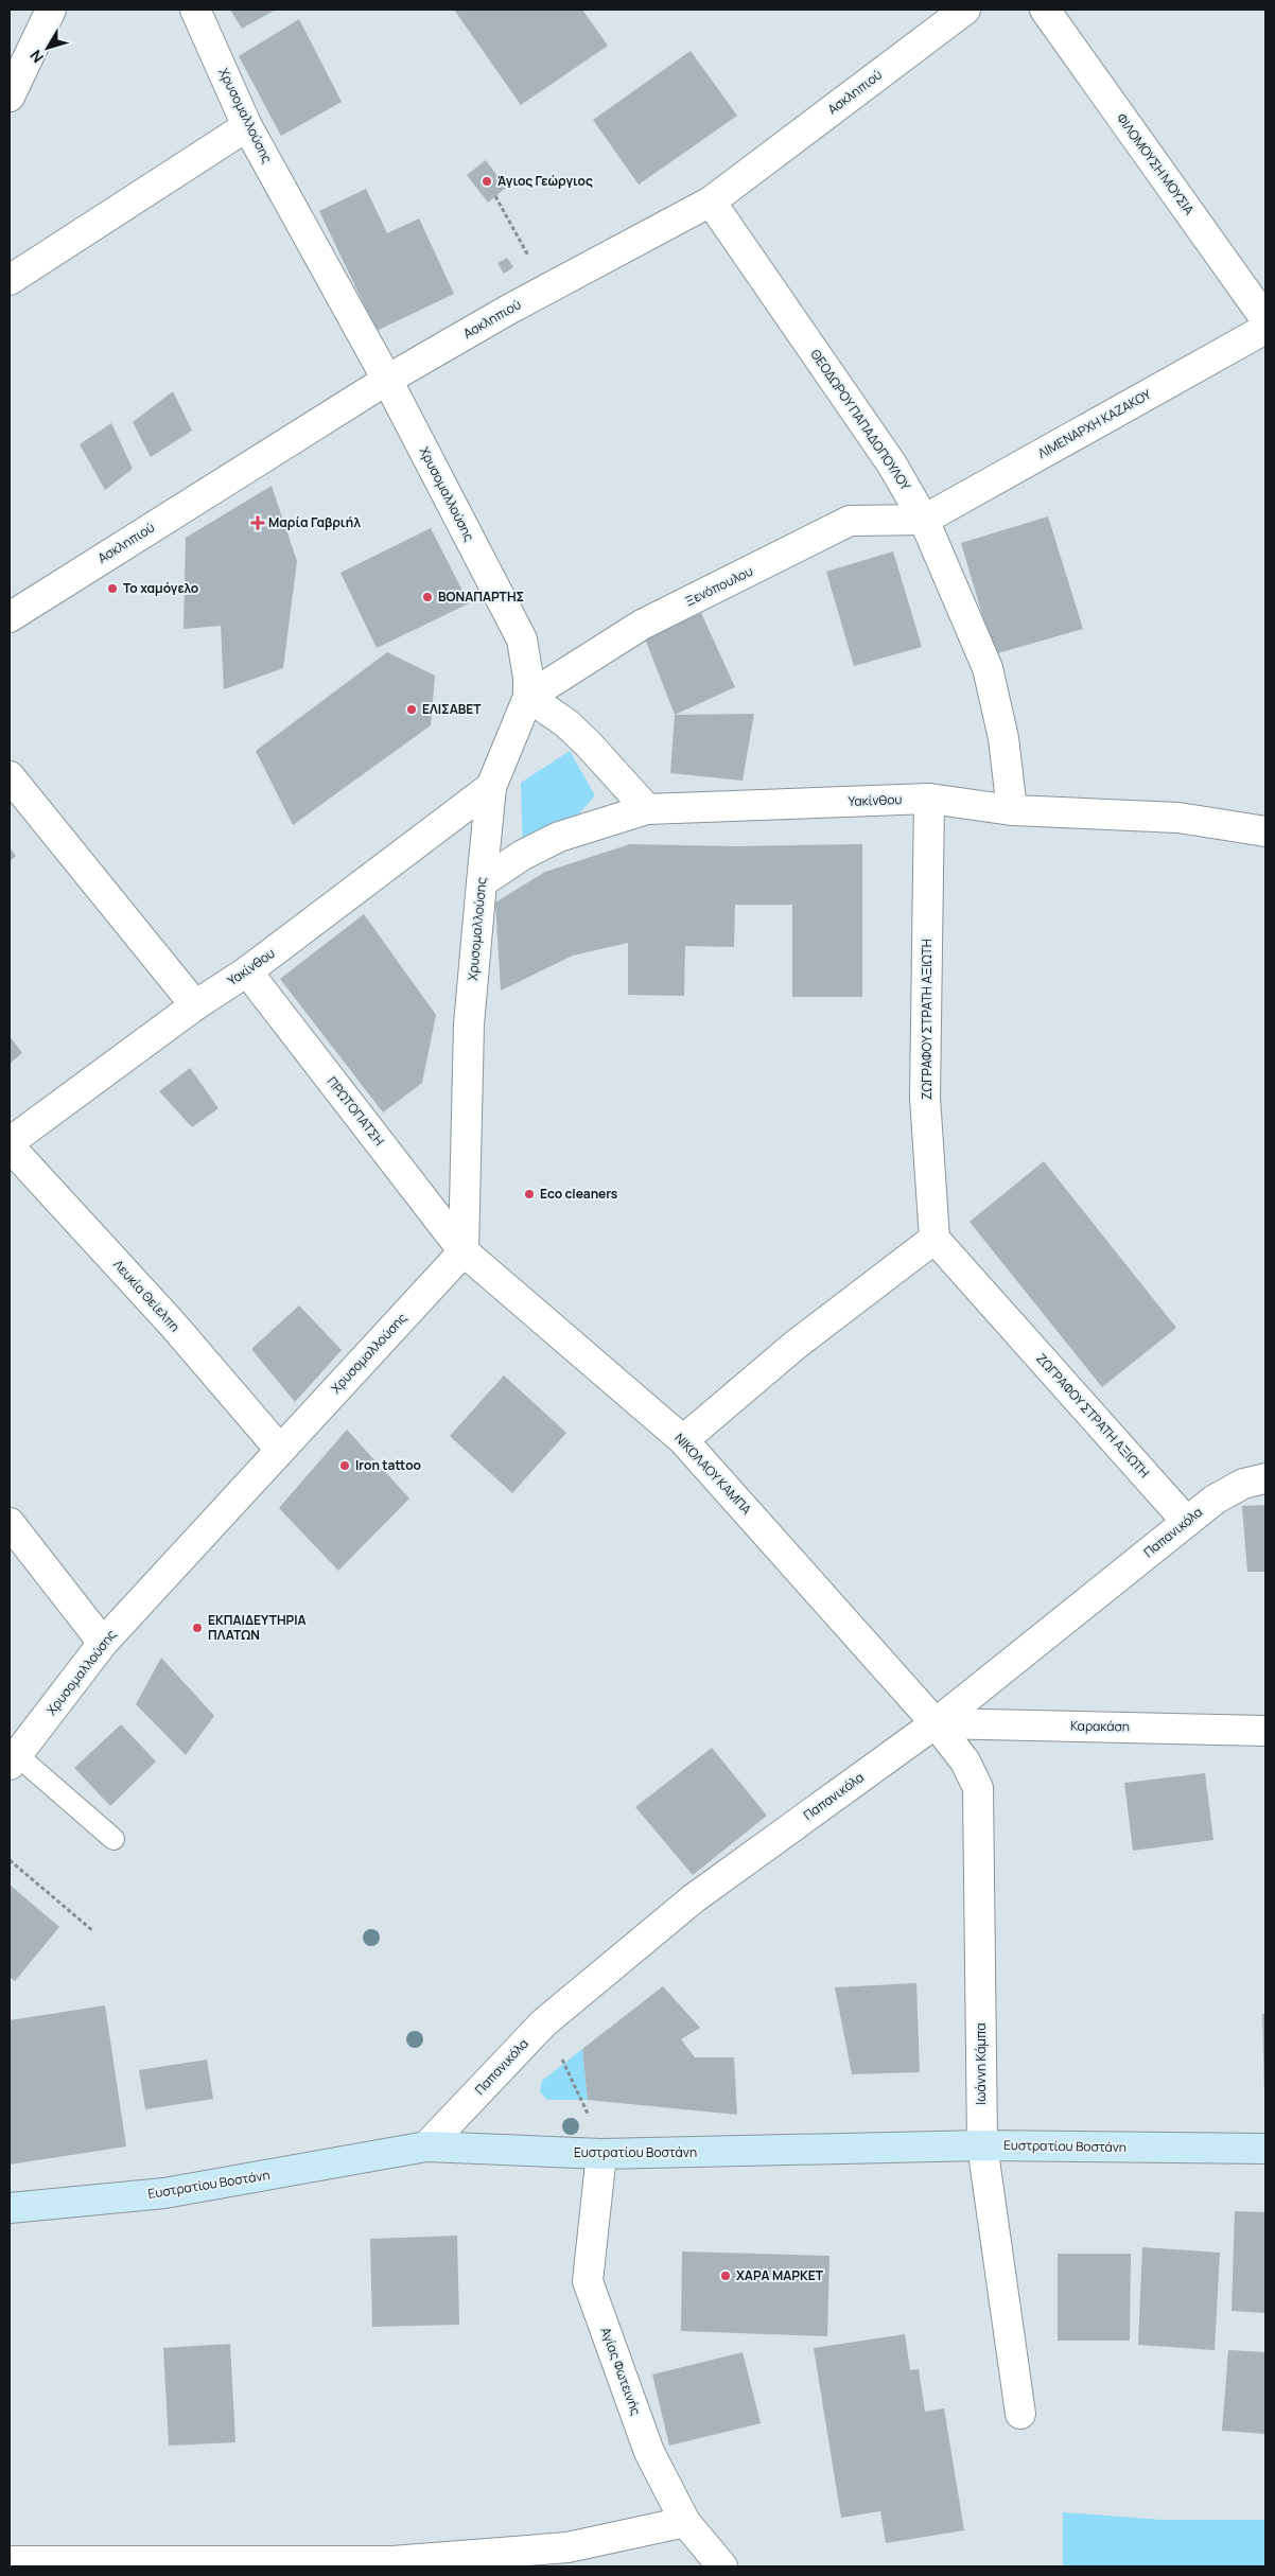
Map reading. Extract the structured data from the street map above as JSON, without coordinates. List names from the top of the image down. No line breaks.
{"streets":{"street":["Ασκληπιού","Χρυσομαλλούσης","ΦΙΛΟΜΟΥΣΗ ΜΟΥΣΙΑ","ΘΕΟΔΩΡΟΥ ΠΑΠΑΔΟΠΟΥΛΟΥ","ΛΙΜΕΝΑΡΧΗ ΚΑΖΑΚΟΥ","Ξενόπουλου","Υακίνθου","ΖΩΓΡΑΦΟΥ ΣΤΡΑΤΗ ΑΞΙΩΤΗ","ΠΡΩΤΟΠΑΤΣΗ","Λευκία Θείελπη","ΝΙΚΟΛΑΟΥ ΚΑΜΠΑ","Παπανικόλα","Καρακάση","Ιωάννη Κάμπα","Ευστρατίου Βοστάνη","Αγίας Φωτεινής"]},"crossings":[["Ασκληπιού","Χρυσομαλλούσης"],["Ασκληπιού","ΘΕΟΔΩΡΟΥ ΠΑΠΑΔΟΠΟΥΛΟΥ"],["Χρυσομαλλούσης","Ξενόπουλου"],["Χρυσομαλλούσης","Υακίνθου"],["Χρυσομαλλούσης","ΠΡΩΤΟΠΑΤΣΗ"],["Χρυσομαλλούσης","Λευκία Θείελπη"],["Χρυσομαλλούσης","ΝΙΚΟΛΑΟΥ ΚΑΜΠΑ"],["ΘΕΟΔΩΡΟΥ ΠΑΠΑΔΟΠΟΥΛΟΥ","ΛΙΜΕΝΑΡΧΗ ΚΑΖΑΚΟΥ"],["ΘΕΟΔΩΡΟΥ ΠΑΠΑΔΟΠΟΥΛΟΥ","Ξενόπουλου"],["ΘΕΟΔΩΡΟΥ ΠΑΠΑΔΟΠΟΥΛΟΥ","Υακίνθου"],["ΛΙΜΕΝΑΡΧΗ ΚΑΖΑΚΟΥ","Ξενόπουλου"],["Υακίνθου","ΖΩΓΡΑΦΟΥ ΣΤΡΑΤΗ ΑΞΙΩΤΗ"],["Υακίνθου","ΠΡΩΤΟΠΑΤΣΗ"],["Υακίνθου","Λευκία Θείελπη"],["ΖΩΓΡΑΦΟΥ ΣΤΡΑΤΗ ΑΞΙΩΤΗ","Παπανικόλα"],["ΠΡΩΤΟΠΑΤΣΗ","ΝΙΚΟΛΑΟΥ ΚΑΜΠΑ"],["ΝΙΚΟΛΑΟΥ ΚΑΜΠΑ","Παπανικόλα"],["ΝΙΚΟΛΑΟΥ ΚΑΜΠΑ","Καρακάση"],["ΝΙΚΟΛΑΟΥ ΚΑΜΠΑ","Ιωάννη Κάμπα"],["Παπανικόλα","Καρακάση"],["Παπανικόλα","Ιωάννη Κάμπα"],["Παπανικόλα","Ευστρατίου Βοστάνη"],["Καρακάση","Ιωάννη Κάμπα"],["Ιωάννη Κάμπα","Ευστρατίου Βοστάνη"],["Ευστρατίου Βοστάνη","Αγίας Φωτεινής"]],"places":{"other":["Άγιος Γεώργιος","Το χαμόγελο","ΒΟΝΑΠΑΡΤΗΣ","ΕΛΙΣΑΒΕΤ","Eco cleaners","Iron tattoo","ΕΚΠΑΙΔΕΥΤΗΡΙΑ ΠΛΑΤΩΝ","ΧΑΡΑ ΜΑΡΚΕΤ"],"health":["Μαρία Γαβριήλ"]},"north":"bottom left"}
